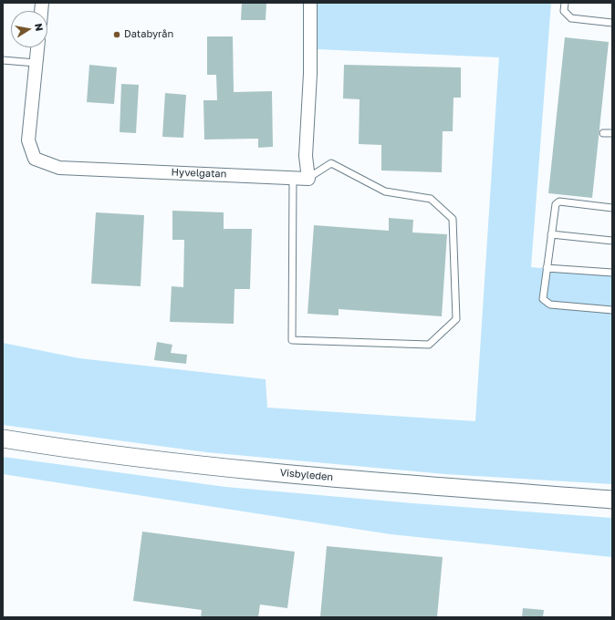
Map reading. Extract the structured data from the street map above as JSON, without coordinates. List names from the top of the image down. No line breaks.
{"streets":{"main road":["Visbyleden"],"street":["Hyvelgatan"]},"places":["Databyrån"],"north":"right"}
